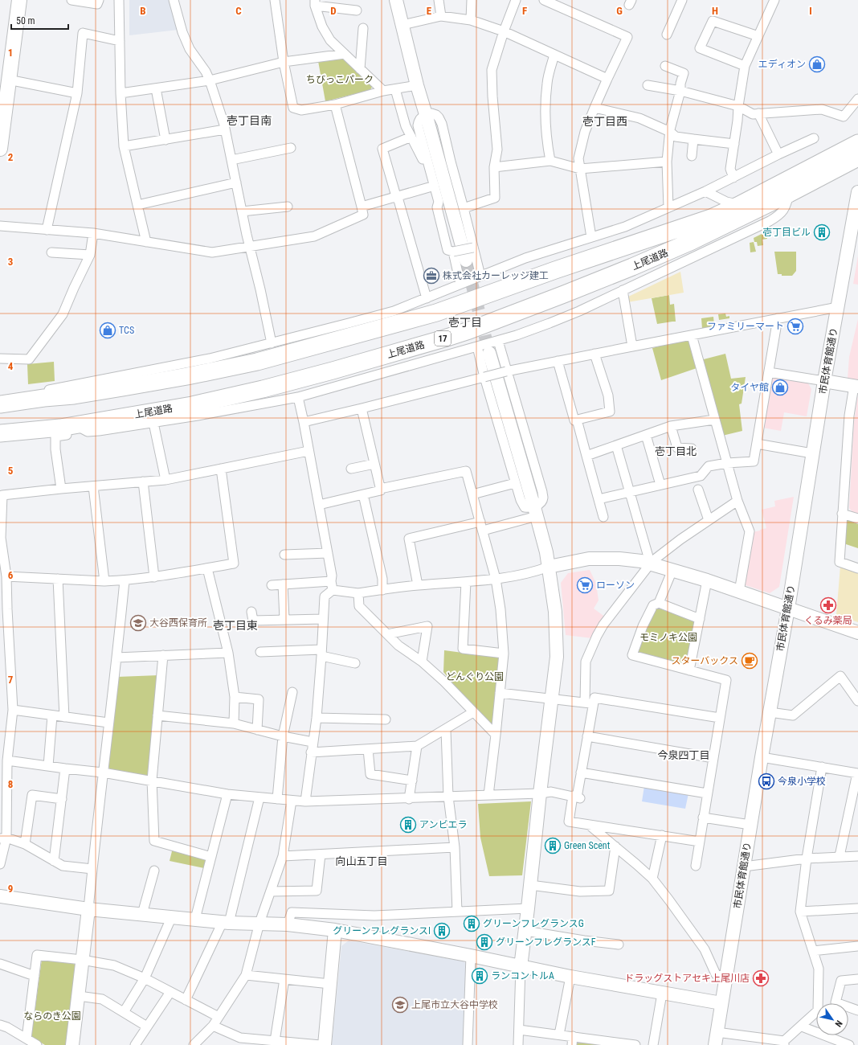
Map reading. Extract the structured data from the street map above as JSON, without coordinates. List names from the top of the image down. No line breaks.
{"streets":{"highway":["上尾道路","17"],"street":["市民体育館通り"]},"districts":["壱丁目南","壱丁目西","壱丁目","壱丁目北","壱丁目東","今泉四丁目","向山五丁目"],"parks":["ちびっこパーク","モミノキ公園","どんぐり公園","ならのき公園"],"places":{"shop":["エディオン","TCS","タイヤ館"],"building":["壱丁目ビル","アンビエラ","Green Scent","グリーンフレグランスG","グリーンフレグランスI","グリーンフレグランスF","ランコントルA"],"office":["株式会社カーレッジ建工"],"supermarket":["ファミリーマート","ローソン"],"pharmacy":["くるみ薬局","ドラッグストアセキ上尾川店"],"school or university":["大谷西保育所","上尾市立大谷中学校"],"cafe":["スターバックス"],"bus stop":["今泉小学校"]},"scale_bar":"50 m","north":"bottom right","grid":{"columns":["B","C","D","E","F","G","H","I"],"rows":["1","2","3","4","5","6","7","8","9"]}}
